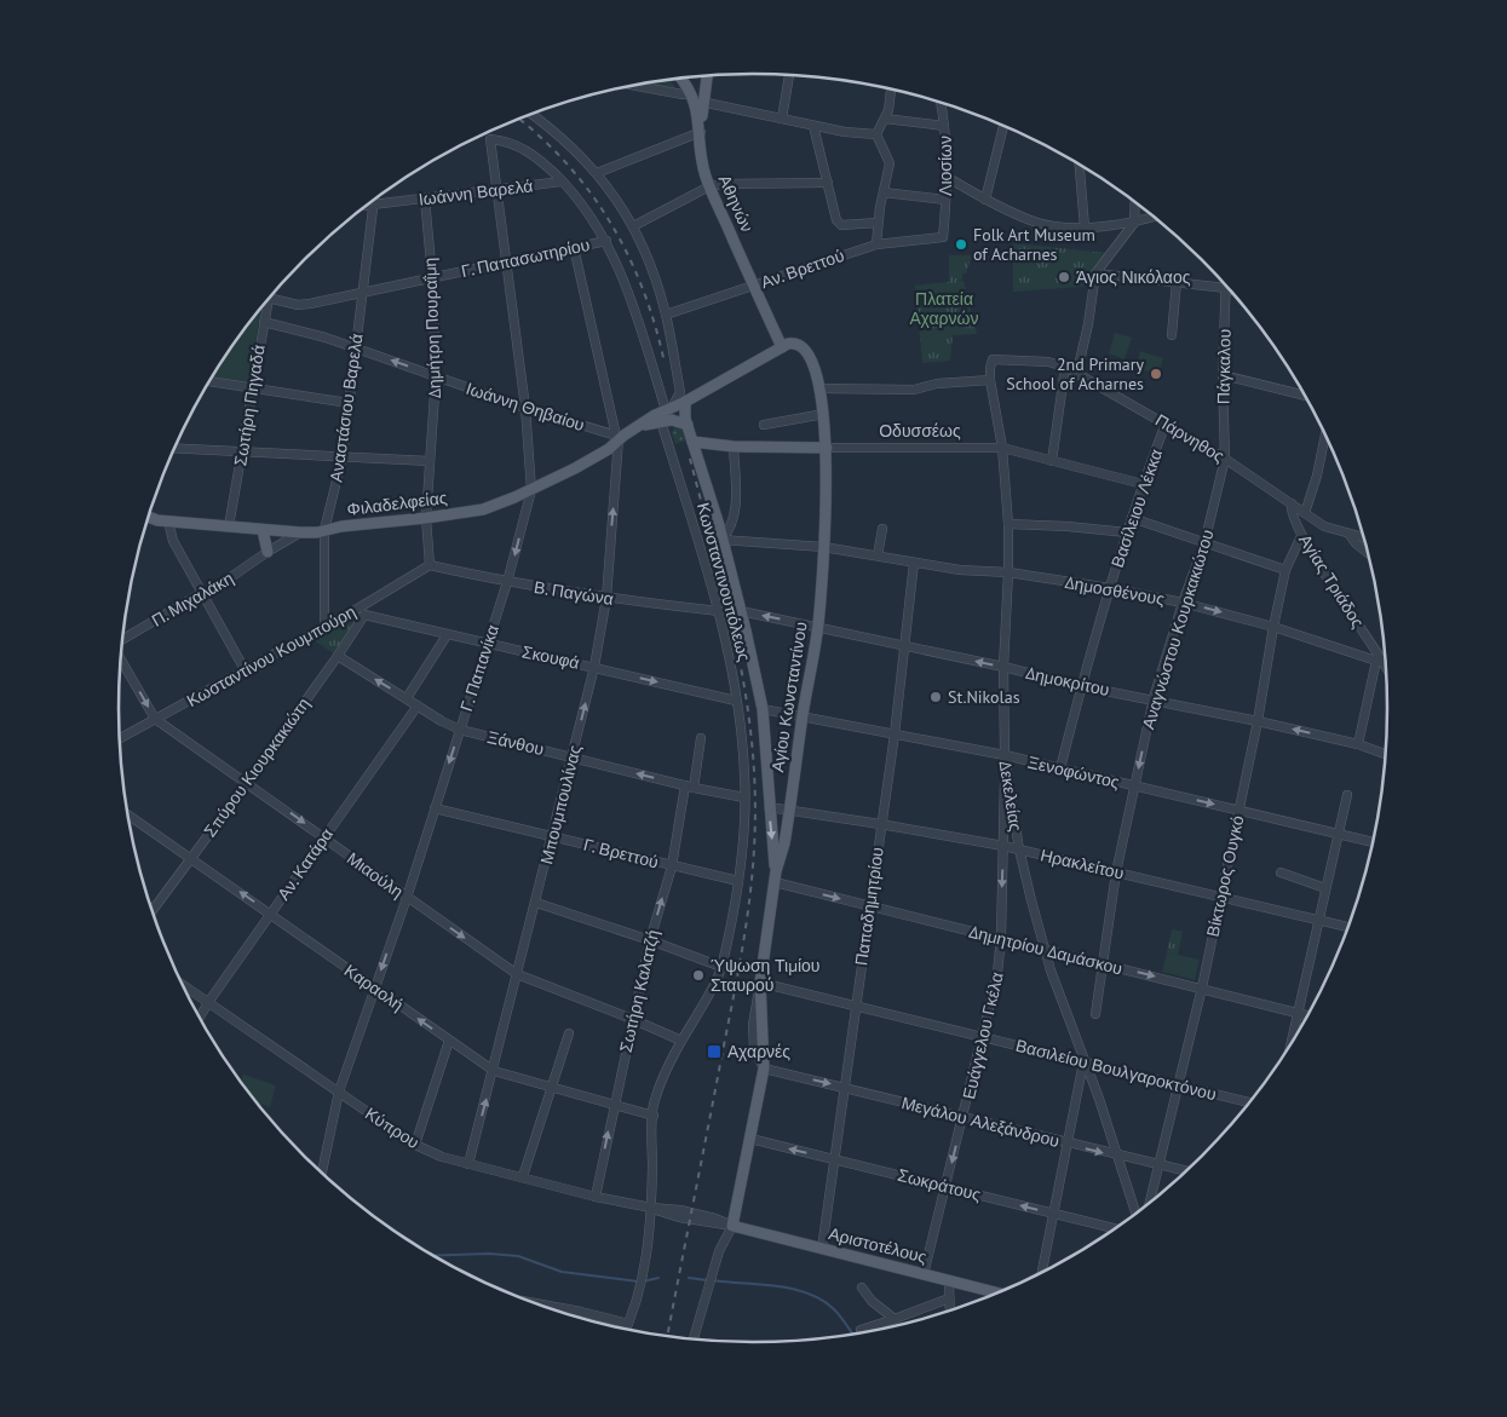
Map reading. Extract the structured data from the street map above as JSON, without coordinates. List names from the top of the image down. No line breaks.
{"streets":{"main road":["Αθηνών","Οδυσσέως","Φιλαδελφείας","Κωνσταντινουπόλεως","Αγίου Κωνσταντίνου","Αριστοτέλους"],"street":["Λιοσίων","Ιωάννη Βαρελά","Γ. Παπασωτηρίου","Αν. Βρεττού","Δημήτρη Πουραΐμη","Πάγκαλου","Σωτήρη Πηγαδά","Ιωάννη Θηβαίου","Αναστάσιου Βαρελά","Πάρνηθος","Βασίλειου Λέκκα","Αγίας Τριάδος","Δημοσθένους","Β. Παγώνα","Π. Μιχαλάκη","Αναγνώστου Κουρκακιώτου","Κωσταντίνου Κουμπούρη","Σκουφά","Γ. Παπανίκα","Δημοκρίτου","Ξάνθου","Σπύρου Κιουρκακιώτη","Ξενοφώντος","Δεκελείας","Μπουμπουλίνας","Γ. Βρεττού","Αν. Κατάρα","Ηρακλείτου","Μιαούλη","Βίκτωρος Ουγκό","Παπαδημητρίου","Δημητρίου Δαμάσκου","Καραολή","Σωτήρη Καλατζή","Ευάγγελου Γκέλα","Βασιλείου Βουλγαροκτόνου","Μεγάλου Αλεξάνδρου","Κύπρου","Σωκράτους"]},"crossings":[["Λιοσίων","Αν. Βρεττού"],["Ιωάννη Βαρελά","Δημήτρη Πουραΐμη"],["Ιωάννη Βαρελά","Αναστάσιου Βαρελά"],["Ιωάννη Βαρελά","Γ. Παπανίκα"],["Αθηνών","Αν. Βρεττού"],["Αθηνών","Φιλαδελφείας"],["Αθηνών","Αγίου Κωνσταντίνου"],["Γ. Παπασωτηρίου","Δημήτρη Πουραΐμη"],["Γ. Παπασωτηρίου","Αναστάσιου Βαρελά"],["Γ. Παπασωτηρίου","Γ. Παπανίκα"],["Γ. Παπασωτηρίου","Μπουμπουλίνας"],["Δημήτρη Πουραΐμη","Ιωάννη Θηβαίου"],["Δημήτρη Πουραΐμη","Φιλαδελφείας"],["Δημήτρη Πουραΐμη","Β. Παγώνα"],["Δημήτρη Πουραΐμη","Κωσταντίνου Κουμπούρη"],["Πάγκαλου","Πάρνηθος"],["Πάγκαλου","Αναγνώστου Κουρκακιώτου"],["Σωτήρη Πηγαδά","Ιωάννη Θηβαίου"],["Σωτήρη Πηγαδά","Φιλαδελφείας"],["Ιωάννη Θηβαίου","Αναστάσιου Βαρελά"],["Ιωάννη Θηβαίου","Φιλαδελφείας"],["Ιωάννη Θηβαίου","Γ. Παπανίκα"],["Ιωάννη Θηβαίου","Μπουμπουλίνας"],["Αναστάσιου Βαρελά","Φιλαδελφείας"],["Αναστάσιου Βαρελά","Κωσταντίνου Κουμπούρη"],["Οδυσσέως","Βασίλειου Λέκκα"],["Οδυσσέως","Κωνσταντινουπόλεως"],["Οδυσσέως","Αγίου Κωνσταντίνου"],["Οδυσσέως","Δεκελείας"],["Πάρνηθος","Βασίλειου Λέκκα"],["Πάρνηθος","Αγίας Τριάδος"],["Πάρνηθος","Αναγνώστου Κουρκακιώτου"],["Πάρνηθος","Δεκελείας"],["Φιλαδελφείας","Κωνσταντινουπόλεως"],["Φιλαδελφείας","Π. Μιχαλάκη"],["Φιλαδελφείας","Γ. Παπανίκα"],["Φιλαδελφείας","Αγίου Κωνσταντίνου"],["Φιλαδελφείας","Μπουμπουλίνας"],["Βασίλειου Λέκκα","Δημοσθένους"],["Βασίλειου Λέκκα","Δημοκρίτου"],["Βασίλειου Λέκκα","Ξενοφώντος"],["Αγίας Τριάδος","Δημοσθένους"],["Αγίας Τριάδος","Βίκτωρος Ουγκό"],["Κωνσταντινουπόλεως","Δημοσθένους"],["Κωνσταντινουπόλεως","Β. Παγώνα"],["Κωνσταντινουπόλεως","Σκουφά"],["Κωνσταντινουπόλεως","Δημοκρίτου"],["Κωνσταντινουπόλεως","Αγίου Κωνσταντίνου"],["Κωνσταντινουπόλεως","Ξάνθου"],["Κωνσταντινουπόλεως","Ξενοφώντος"],["Κωνσταντινουπόλεως","Γ. Βρεττού"],["Κωνσταντινουπόλεως","Ηρακλείτου"],["Κωνσταντινουπόλεως","Μιαούλη"],["Κωνσταντινουπόλεως","Δημητρίου Δαμάσκου"],["Κωνσταντινουπόλεως","Καραολή"],["Κωνσταντινουπόλεως","Κύπρου"],["Δημοσθένους","Αναγνώστου Κουρκακιώτου"],["Δημοσθένους","Αγίου Κωνσταντίνου"],["Δημοσθένους","Δεκελείας"],["Δημοσθένους","Βίκτωρος Ουγκό"],["Δημοσθένους","Παπαδημητρίου"],["Β. Παγώνα","Κωσταντίνου Κουμπούρη"],["Β. Παγώνα","Γ. Παπανίκα"],["Β. Παγώνα","Μπουμπουλίνας"],["Αναγνώστου Κουρκακιώτου","Δημοκρίτου"],["Αναγνώστου Κουρκακιώτου","Ξενοφώντος"],["Αναγνώστου Κουρκακιώτου","Ηρακλείτου"],["Αναγνώστου Κουρκακιώτου","Δημητρίου Δαμάσκου"],["Κωσταντίνου Κουμπούρη","Σκουφά"],["Κωσταντίνου Κουμπούρη","Σπύρου Κιουρκακιώτη"],["Κωσταντίνου Κουμπούρη","Μιαούλη"],["Σκουφά","Γ. Παπανίκα"],["Σκουφά","Σπύρου Κιουρκακιώτη"],["Σκουφά","Μπουμπουλίνας"],["Γ. Παπανίκα","Ξάνθου"],["Γ. Παπανίκα","Γ. Βρεττού"],["Γ. Παπανίκα","Μιαούλη"],["Γ. Παπανίκα","Καραολή"],["Γ. Παπανίκα","Κύπρου"],["Δημοκρίτου","Αγίου Κωνσταντίνου"],["Δημοκρίτου","Δεκελείας"],["Δημοκρίτου","Βίκτωρος Ουγκό"],["Δημοκρίτου","Παπαδημητρίου"],["Αγίου Κωνσταντίνου","Ξενοφώντος"],["Αγίου Κωνσταντίνου","Ηρακλείτου"],["Αγίου Κωνσταντίνου","Δημητρίου Δαμάσκου"],["Αγίου Κωνσταντίνου","Βασιλείου Βουλγαροκτόνου"],["Αγίου Κωνσταντίνου","Μεγάλου Αλεξάνδρου"],["Αγίου Κωνσταντίνου","Κύπρου"],["Αγίου Κωνσταντίνου","Σωκράτους"],["Αγίου Κωνσταντίνου","Αριστοτέλους"],["Ξάνθου","Σπύρου Κιουρκακιώτη"],["Ξάνθου","Μπουμπουλίνας"],["Ξάνθου","Αν. Κατάρα"],["Ξάνθου","Σωτήρη Καλατζή"],["Σπύρου Κιουρκακιώτη","Μιαούλη"],["Σπύρου Κιουρκακιώτη","Καραολή"],["Ξενοφώντος","Δεκελείας"],["Ξενοφώντος","Βίκτωρος Ουγκό"],["Ξενοφώντος","Παπαδημητρίου"],["Ξενοφώντος","Ευάγγελου Γκέλα"],["Δεκελείας","Ηρακλείτου"],["Δεκελείας","Δημητρίου Δαμάσκου"],["Δεκελείας","Ευάγγελου Γκέλα"],["Δεκελείας","Βασιλείου Βουλγαροκτόνου"],["Δεκελείας","Μεγάλου Αλεξάνδρου"],["Μπουμπουλίνας","Γ. Βρεττού"],["Μπουμπουλίνας","Μιαούλη"],["Μπουμπουλίνας","Καραολή"],["Μπουμπουλίνας","Κύπρου"],["Γ. Βρεττού","Σωτήρη Καλατζή"],["Αν. Κατάρα","Μιαούλη"],["Αν. Κατάρα","Καραολή"],["Αν. Κατάρα","Κύπρου"],["Ηρακλείτου","Βίκτωρος Ουγκό"],["Ηρακλείτου","Παπαδημητρίου"],["Ηρακλείτου","Ευάγγελου Γκέλα"],["Μιαούλη","Σωτήρη Καλατζή"],["Βίκτωρος Ουγκό","Δημητρίου Δαμάσκου"],["Βίκτωρος Ουγκό","Βασιλείου Βουλγαροκτόνου"],["Βίκτωρος Ουγκό","Μεγάλου Αλεξάνδρου"],["Παπαδημητρίου","Δημητρίου Δαμάσκου"],["Παπαδημητρίου","Βασιλείου Βουλγαροκτόνου"],["Παπαδημητρίου","Μεγάλου Αλεξάνδρου"],["Παπαδημητρίου","Σωκράτους"],["Παπαδημητρίου","Αριστοτέλους"],["Δημητρίου Δαμάσκου","Ευάγγελου Γκέλα"],["Καραολή","Σωτήρη Καλατζή"],["Σωτήρη Καλατζή","Κύπρου"],["Ευάγγελου Γκέλα","Βασιλείου Βουλγαροκτόνου"],["Ευάγγελου Γκέλα","Μεγάλου Αλεξάνδρου"],["Ευάγγελου Γκέλα","Σωκράτους"],["Ευάγγελου Γκέλα","Αριστοτέλους"],["Κύπρου","Αριστοτέλους"]],"one_way":["Σκουφά","Δημοκρίτου","Ξάνθου","Μιαούλη","Δημητρίου Δαμάσκου","Σωκράτους"],"parks":["Πλατεία Αχαρνών"],"places":{"other":["Folk Art Museum of Acharnes","Άγιος Νικόλαος","2nd Primary School of Acharnes","St.Nikolas","Ύψωση Τιμίου Σταυρού"],"transit":["Αχαρνές"]}}
